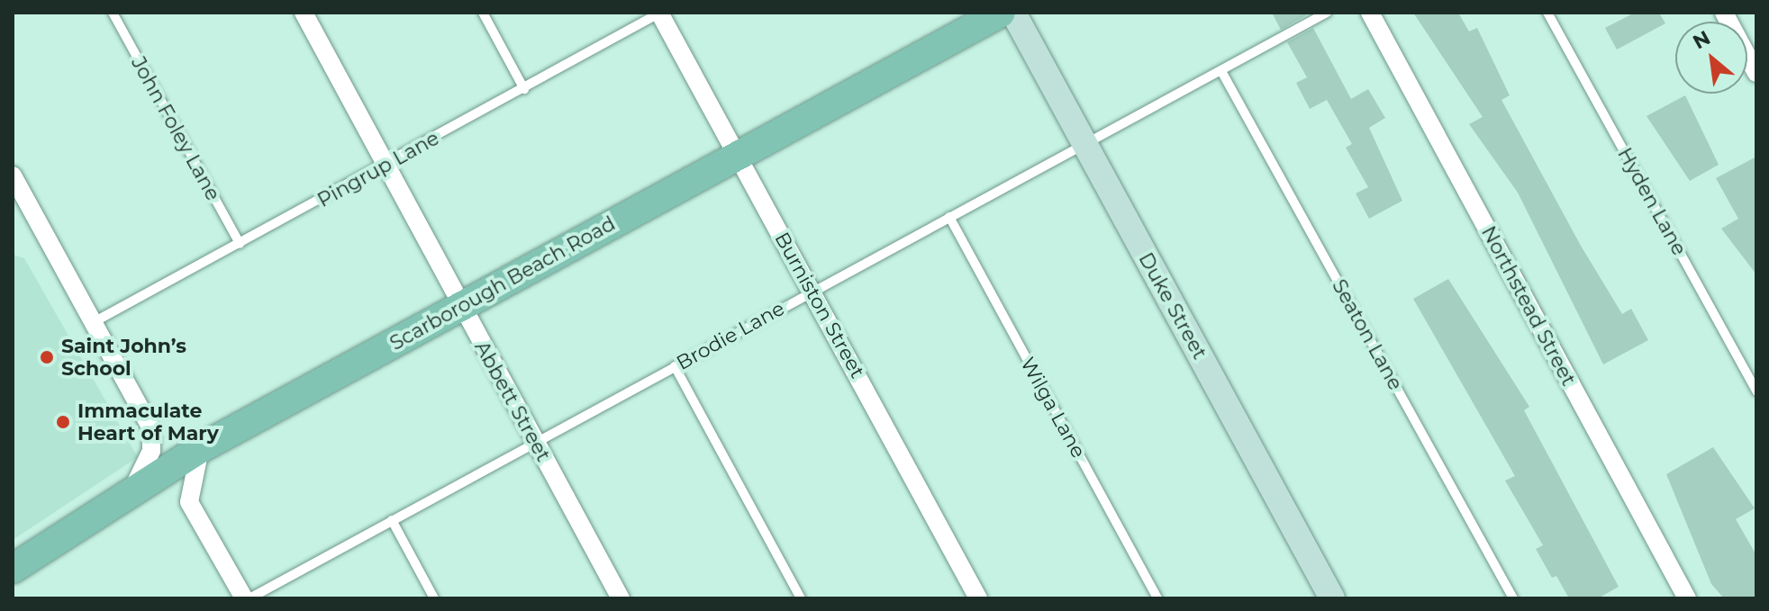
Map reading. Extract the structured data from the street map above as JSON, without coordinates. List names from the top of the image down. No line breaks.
{"streets":{"main road":["Scarborough Beach Road","Duke Street"],"street":["Burniston Street","Northstead Street","Abbett Street"],"lane":["John Foley Lane","Pingrup Lane","Hyden Lane","Seaton Lane","Brodie Lane","Wilga Lane"]},"crossings":[["John Foley Lane","Pingrup Lane"],["Pingrup Lane","Burniston Street"],["Pingrup Lane","Abbett Street"],["Scarborough Beach Road","Burniston Street"],["Scarborough Beach Road","Abbett Street"],["Burniston Street","Brodie Lane"],["Duke Street","Brodie Lane"],["Seaton Lane","Brodie Lane"],["Brodie Lane","Abbett Street"],["Brodie Lane","Wilga Lane"]],"places":["Saint John’s School","Immaculate Heart of Mary"],"north":"top left"}
